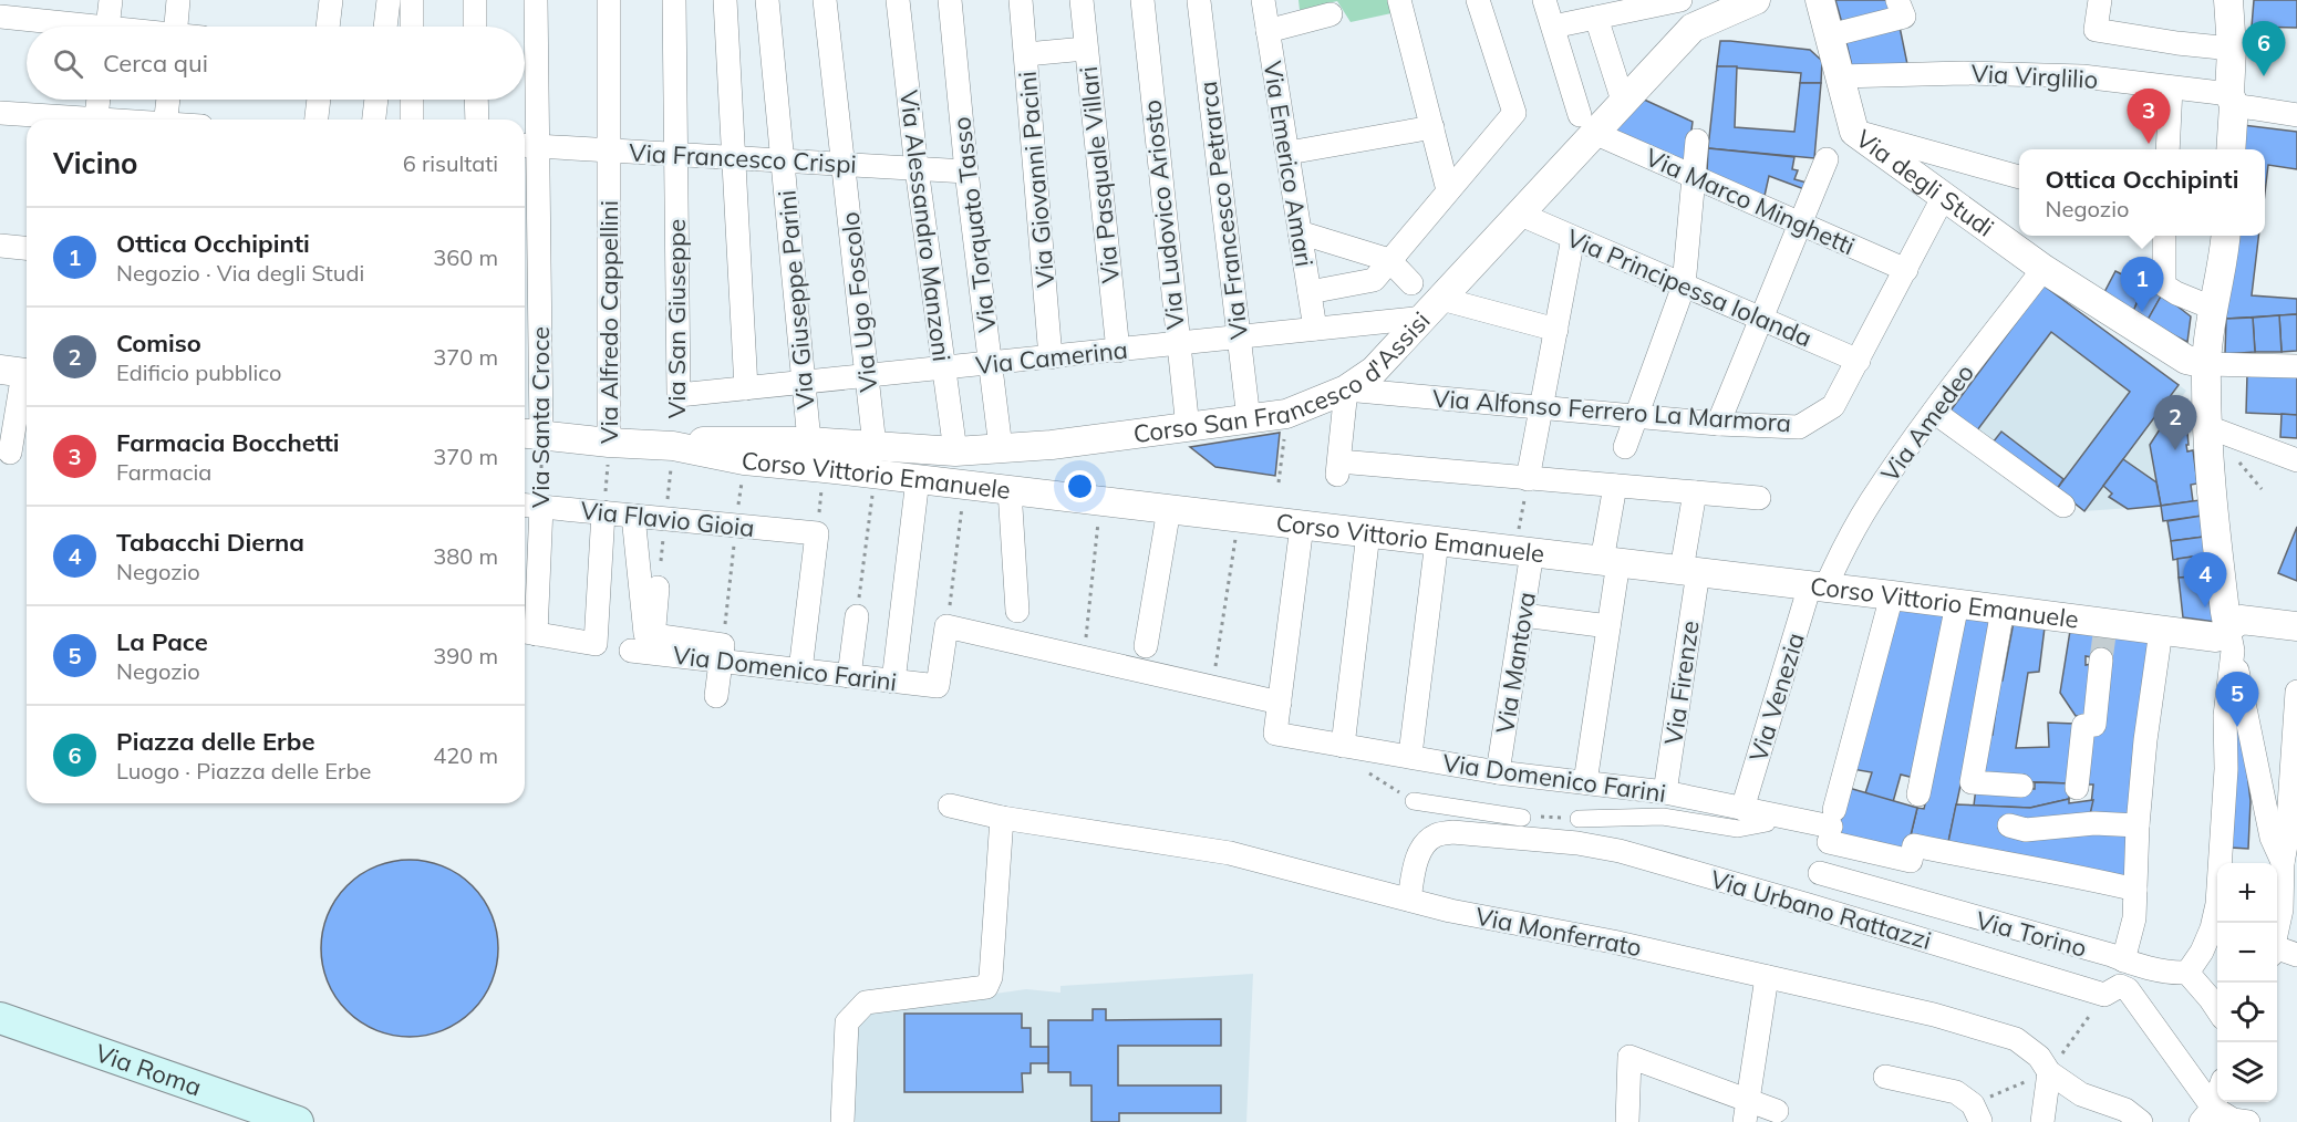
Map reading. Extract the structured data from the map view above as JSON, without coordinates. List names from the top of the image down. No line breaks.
{"streets":{"main road":["Via Roma"],"street":["Via Virglilio","Via Francesco Crispi","Via Emerico Amari","Via Pasquale Villari","Via Giovanni Pacini","Via degli Studi","Via Marco Minghetti","Via Francesco Petrarca","Via Ludovico Ariosto","Via Torquato Tasso","Via Alessandro Manzoni","Via Principessa Iolanda","Via Giuseppe Parini","Via Ugo Foscolo","Via San Giuseppe","Via Alfredo Cappellini","Via Camerina","Corso San Francesco d'Assisi","Via Alfonso Ferrero La Marmora","Via Santa Croce","Via Amedeo","Corso Vittorio Emanuele","Via Flavio Gioia","Via Mantova","Via Domenico Farini","Via Firenze","Via Venezia","Via Urbano Rattazzi","Via Monferrato","Via Torino"]},"crossings":[["Via Virglilio","Via degli Studi"],["Via Francesco Crispi","Via Torquato Tasso"],["Via Francesco Crispi","Via Alessandro Manzoni"],["Via Francesco Crispi","Via Giuseppe Parini"],["Via Francesco Crispi","Via Ugo Foscolo"],["Via Francesco Crispi","Via San Giuseppe"],["Via Francesco Crispi","Via Alfredo Cappellini"],["Via Francesco Crispi","Via Santa Croce"],["Via Emerico Amari","Via Camerina"],["Via Pasquale Villari","Via Camerina"],["Via Giovanni Pacini","Via Camerina"],["Via degli Studi","Via Alfonso Ferrero La Marmora"],["Via degli Studi","Via Amedeo"],["Via Marco Minghetti","Corso San Francesco d'Assisi"],["Via Marco Minghetti","Via Alfonso Ferrero La Marmora"],["Via Francesco Petrarca","Via Camerina"],["Via Francesco Petrarca","Corso San Francesco d'Assisi"],["Via Ludovico Ariosto","Via Camerina"],["Via Ludovico Ariosto","Corso San Francesco d'Assisi"],["Via Torquato Tasso","Via Camerina"],["Via Torquato Tasso","Corso San Francesco d'Assisi"],["Via Alessandro Manzoni","Via Camerina"],["Via Alessandro Manzoni","Corso San Francesco d'Assisi"],["Via Principessa Iolanda","Corso San Francesco d'Assisi"],["Via Principessa Iolanda","Via Alfonso Ferrero La Marmora"],["Via Giuseppe Parini","Via Camerina"],["Via Giuseppe Parini","Corso San Francesco d'Assisi"],["Via Ugo Foscolo","Via Camerina"],["Via Ugo Foscolo","Corso San Francesco d'Assisi"],["Via San Giuseppe","Via Camerina"],["Via San Giuseppe","Corso San Francesco d'Assisi"],["Via San Giuseppe","Corso Vittorio Emanuele"],["Via San Giuseppe","Via Flavio Gioia"],["Via Alfredo Cappellini","Corso Vittorio Emanuele"],["Via Alfredo Cappellini","Via Flavio Gioia"],["Via Camerina","Corso San Francesco d'Assisi"],["Corso San Francesco d'Assisi","Via Alfonso Ferrero La Marmora"],["Corso San Francesco d'Assisi","Corso Vittorio Emanuele"],["Via Santa Croce","Corso Vittorio Emanuele"],["Via Santa Croce","Via Flavio Gioia"],["Via Amedeo","Corso Vittorio Emanuele"],["Via Amedeo","Via Venezia"],["Corso Vittorio Emanuele","Via Mantova"],["Corso Vittorio Emanuele","Via Firenze"],["Corso Vittorio Emanuele","Via Venezia"],["Via Mantova","Via Domenico Farini"],["Via Domenico Farini","Via Firenze"],["Via Domenico Farini","Via Venezia"],["Via Urbano Rattazzi","Via Monferrato"]],"page":{"pins":["6","3","1","2","4","5"],"search":"Cerca qui","heading":["Vicino","6 risultati"],"popup":["Ottica Occhipinti","Negozio"],"list":[{"mark":"1","name":"Ottica Occhipinti","note":"Negozio · Via degli Studi","value":"360 m"},{"mark":"2","name":"Comiso","note":"Edificio pubblico","value":"370 m"},{"mark":"3","name":"Farmacia Bocchetti","note":"Farmacia","value":"370 m"},{"mark":"4","name":"Tabacchi Dierna","note":"Negozio","value":"380 m"},{"mark":"5","name":"La Pace","note":"Negozio","value":"390 m"},{"mark":"6","name":"Piazza delle Erbe","note":"Luogo · Piazza delle Erbe","value":"420 m"}],"map_buttons":["+","−"]}}
